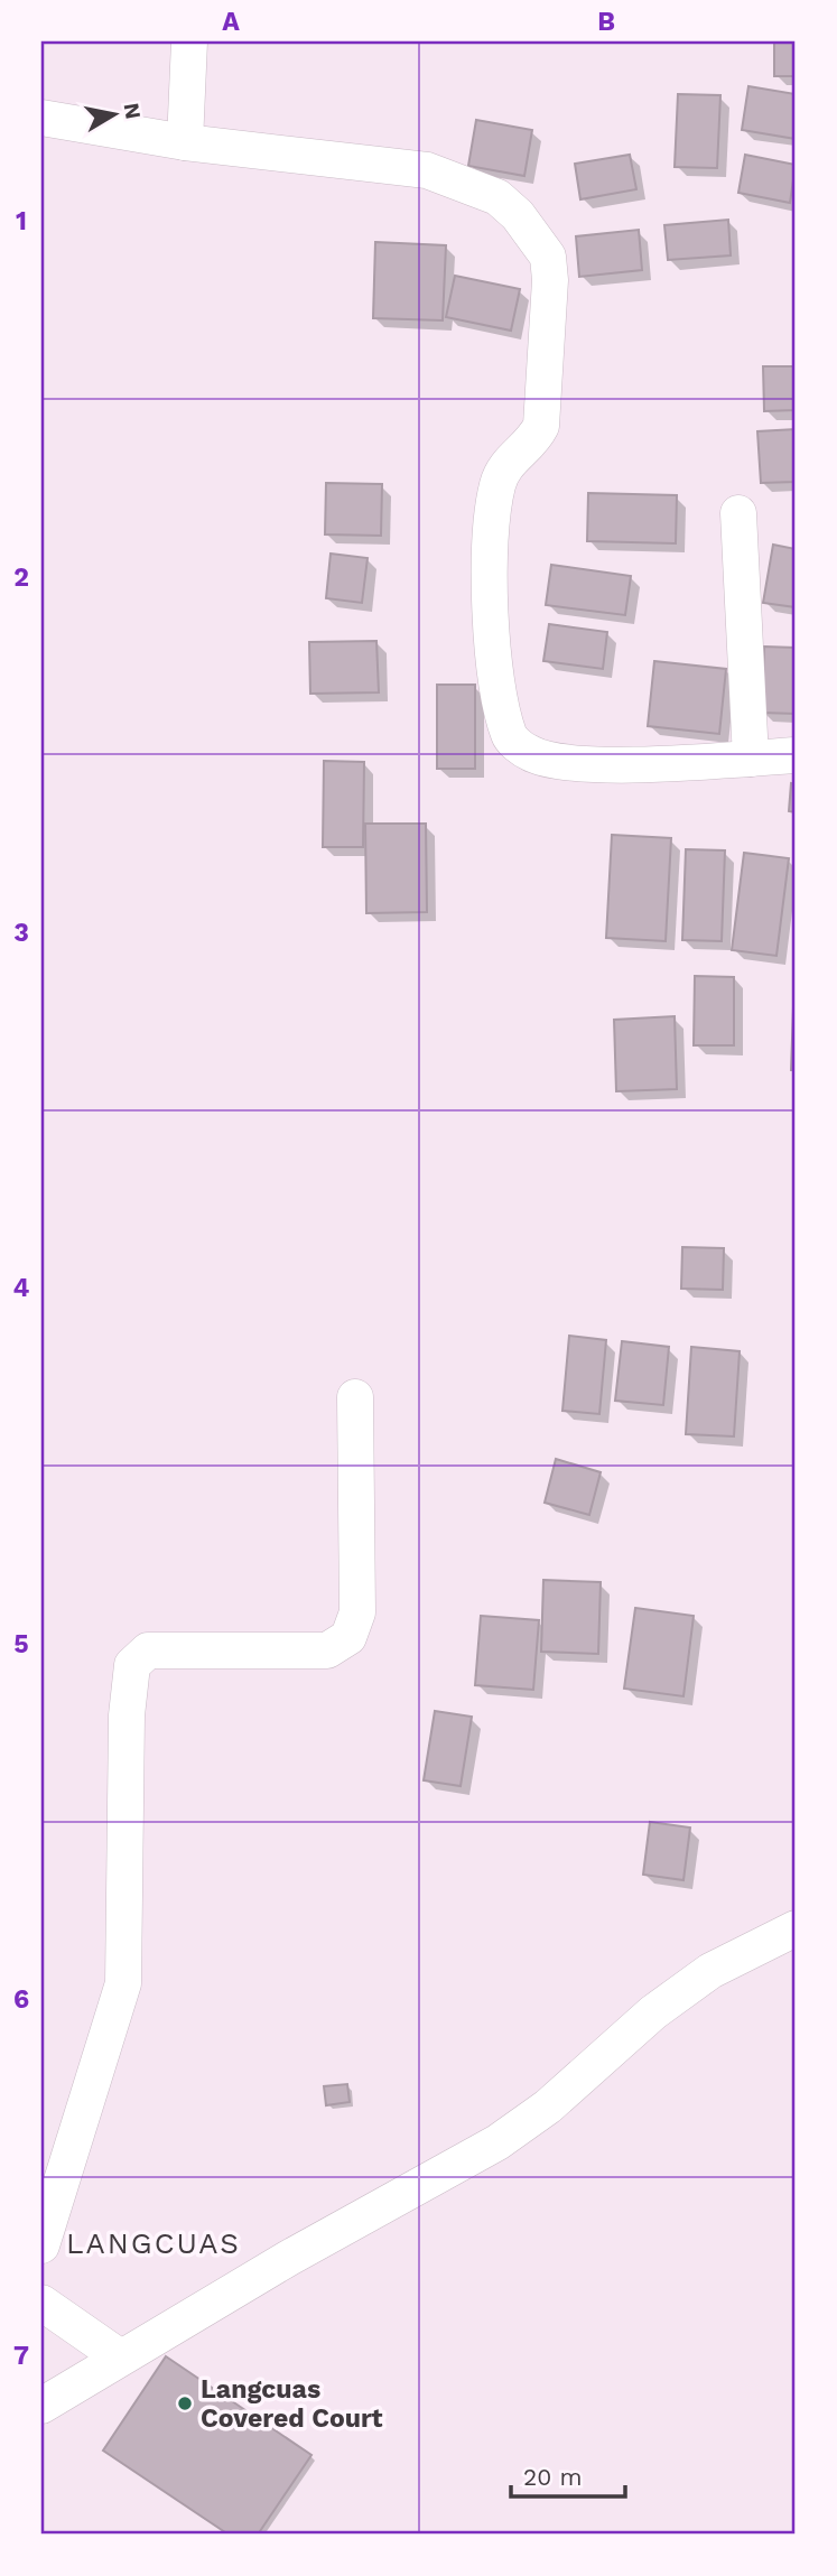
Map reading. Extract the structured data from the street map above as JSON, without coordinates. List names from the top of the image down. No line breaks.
{"districts":["LANGCUAS"],"places":["Langcuas Covered Court"],"scale_bar":"20 m","north":"right","grid":{"columns":["A","B"],"rows":["1","2","3","4","5","6","7"]}}
